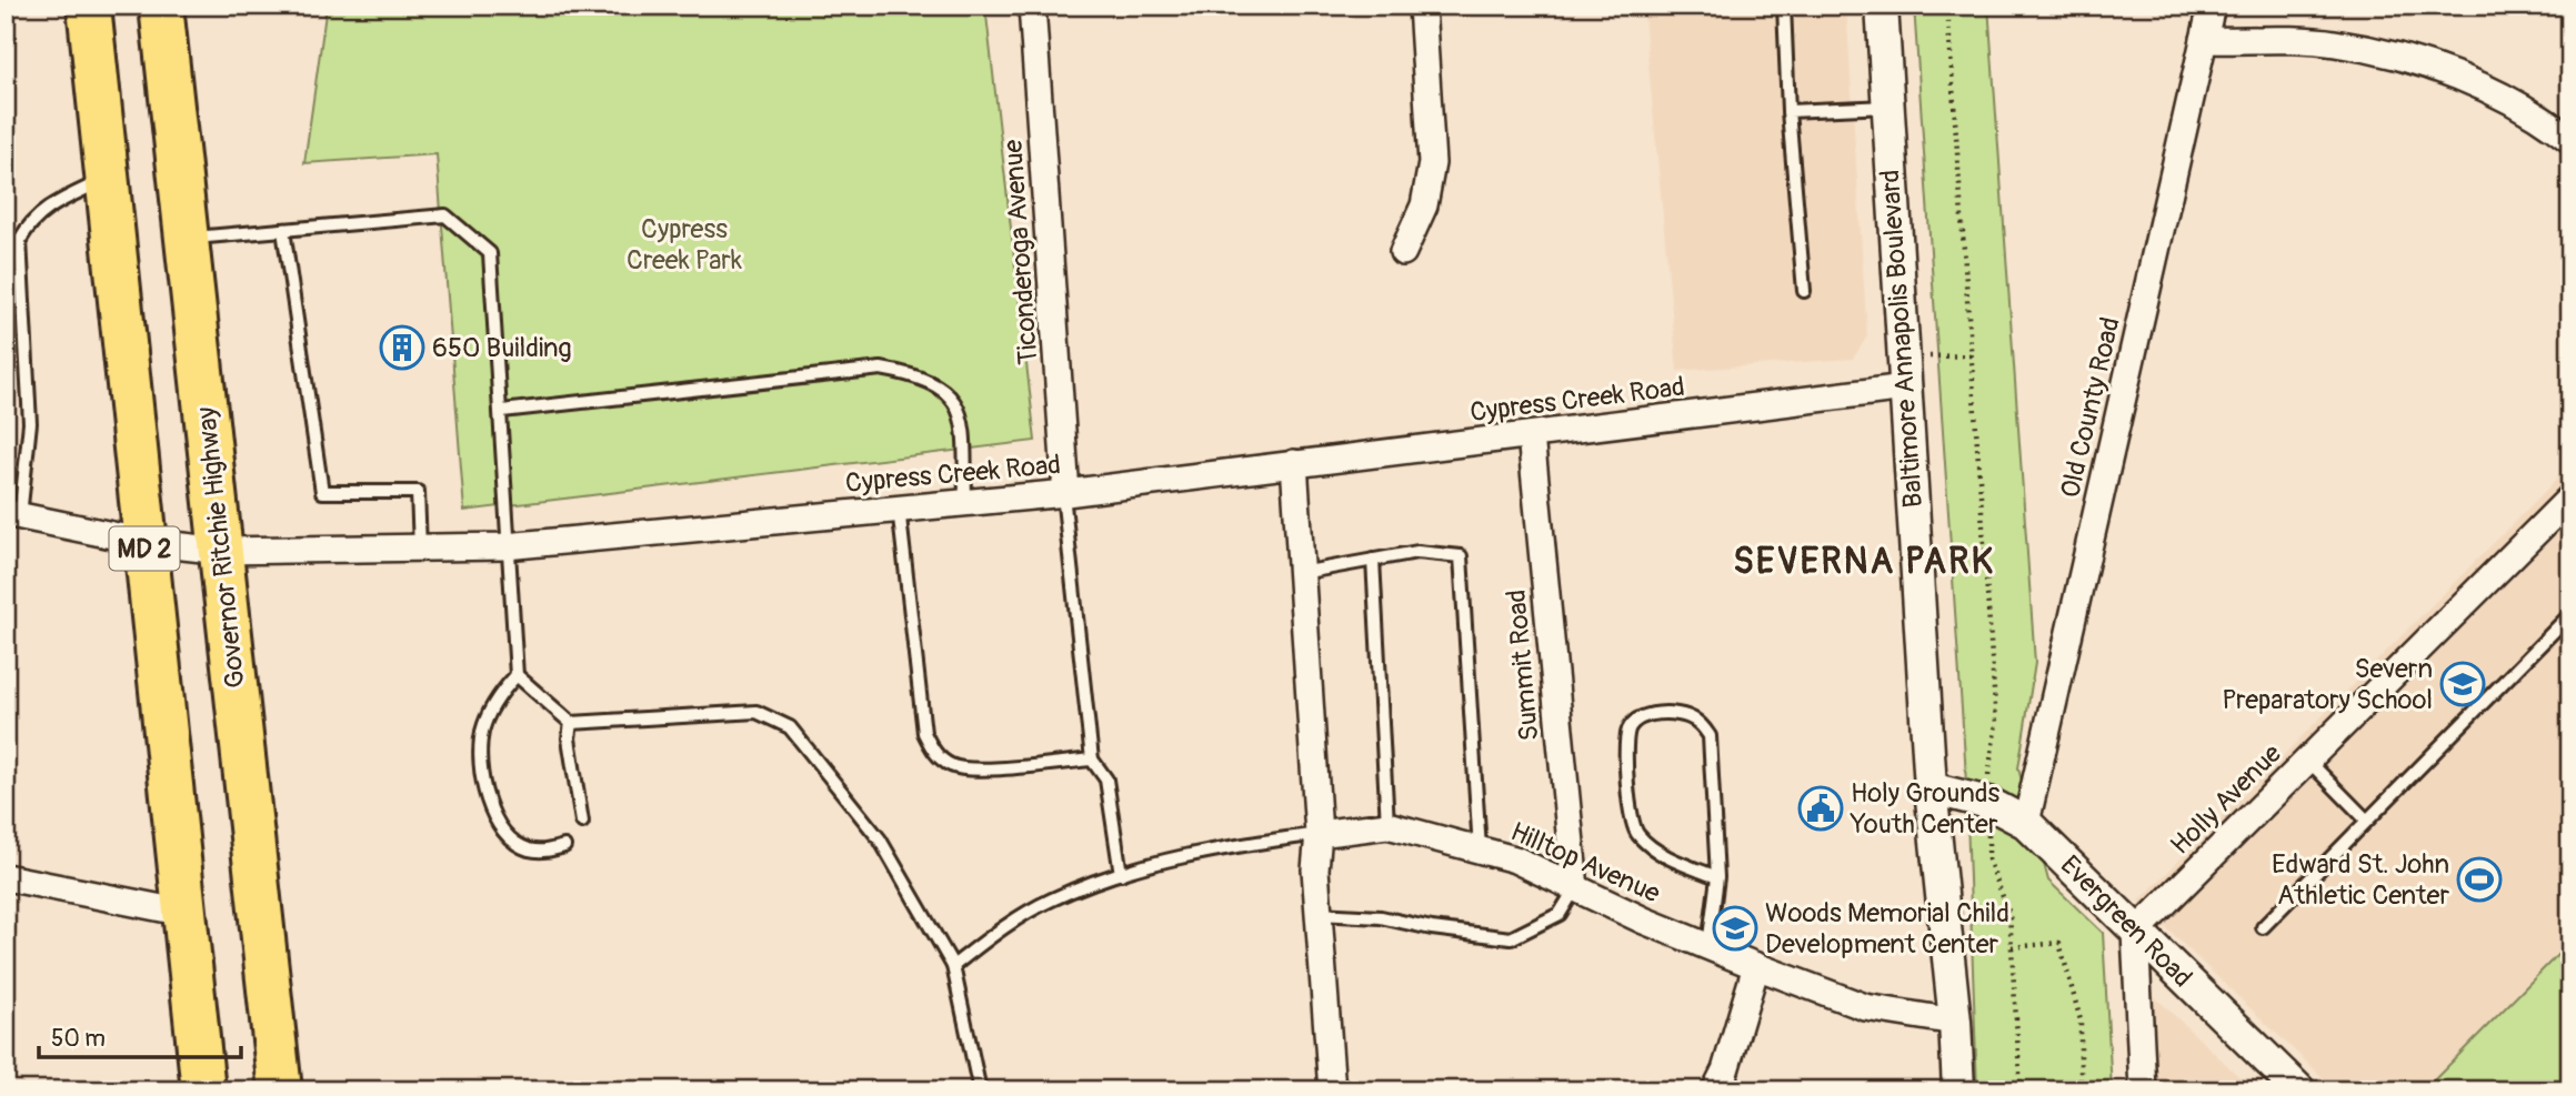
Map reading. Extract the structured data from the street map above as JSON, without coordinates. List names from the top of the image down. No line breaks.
{"streets":{"highway":["Governor Ritchie Highway","MD 2"],"street":["Ticonderoga Avenue","Baltimore Annapolis Boulevard","Cypress Creek Road","Old County Road","Summit Road","Holly Avenue","Hilltop Avenue","Evergreen Road"]},"crossings":[["Ticonderoga Avenue","Cypress Creek Road"],["Baltimore Annapolis Boulevard","Cypress Creek Road"],["Baltimore Annapolis Boulevard","Hilltop Avenue"],["Baltimore Annapolis Boulevard","Evergreen Road"],["Cypress Creek Road","Governor Ritchie Highway"],["Cypress Creek Road","MD 2"],["Cypress Creek Road","Summit Road"],["Old County Road","Evergreen Road"],["Summit Road","Hilltop Avenue"],["Holly Avenue","Evergreen Road"]],"districts":["SEVERNA PARK"],"parks":["Cypress Creek Park"],"places":{"building":["650 Building"],"school or university":["Severn Preparatory School","Woods Memorial Child Development Center"],"public building":["Holy Grounds Youth Center"],"sports":["Edward St. John Athletic Center"]},"scale_bar":"50 m"}
